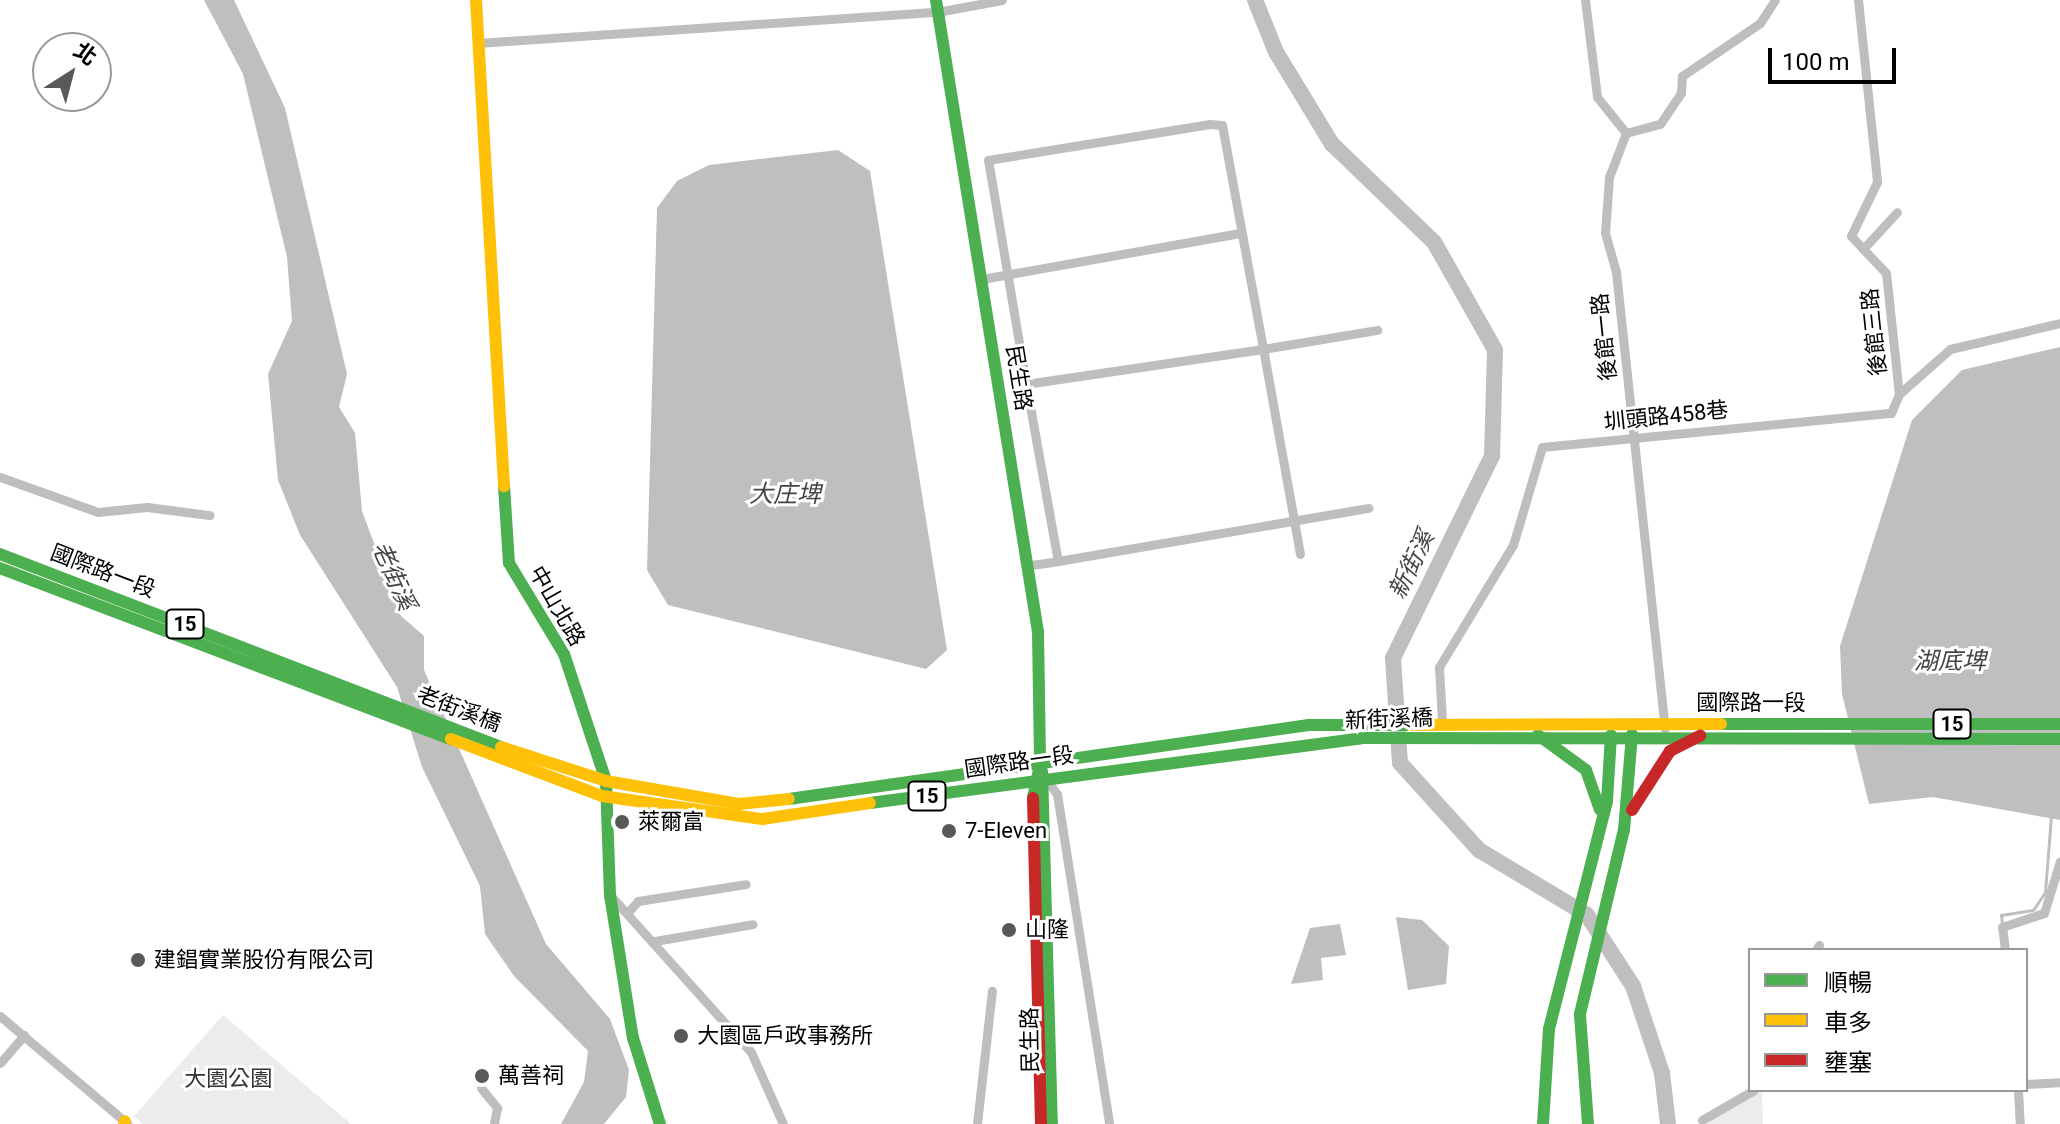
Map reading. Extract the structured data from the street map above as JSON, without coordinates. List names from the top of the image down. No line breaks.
{"streets":{"main road":["民生路","國際路一段","中山北路","15","老街溪橋","新街溪橋"],"street":["後館三路","後館一路","圳頭路458巷"]},"crossings":[["後館三路","圳頭路458巷"],["後館一路","圳頭路458巷"],["後館一路","國際路一段"],["民生路","國際路一段"],["圳頭路458巷","國際路一段"],["圳頭路458巷","新街溪橋"],["國際路一段","中山北路"],["國際路一段","老街溪橋"],["國際路一段","新街溪橋"]],"water":["大庄埤","新街溪","老街溪","湖底埤"],"parks":["大園公園"],"places":["萊爾富","7-Eleven","山隆","建錩實業股份有限公司","大園區戶政事務所","萬善祠"],"legend":["順暢","車多","壅塞"],"scale_bar":"100 m","north":"top right"}
